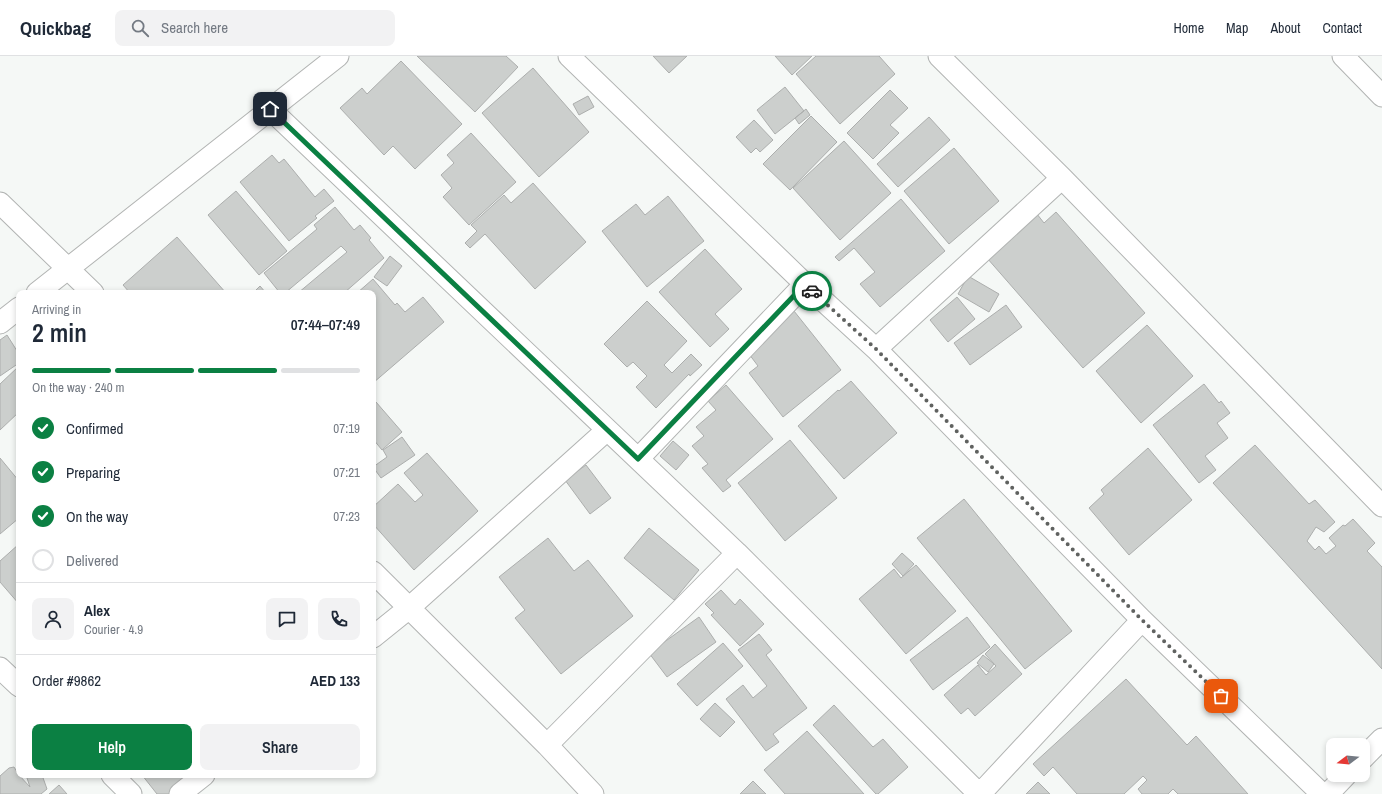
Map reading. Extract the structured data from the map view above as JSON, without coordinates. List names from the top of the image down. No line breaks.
{"north":"left","page":{"header":"Quickbag","search":"Search here","nav":["Home","Map","About","Contact"],"heading":["2 min","Arriving in","07:44–07:49"],"panel":["Alex","Courier · 4.9","Order #9862","AED 133"],"bar":"On the way · 240 m","list":[["Confirmed","07:19"],["Preparing","07:21"],["On the way","07:23"],"Delivered"],"buttons":["Help","Share"]}}
